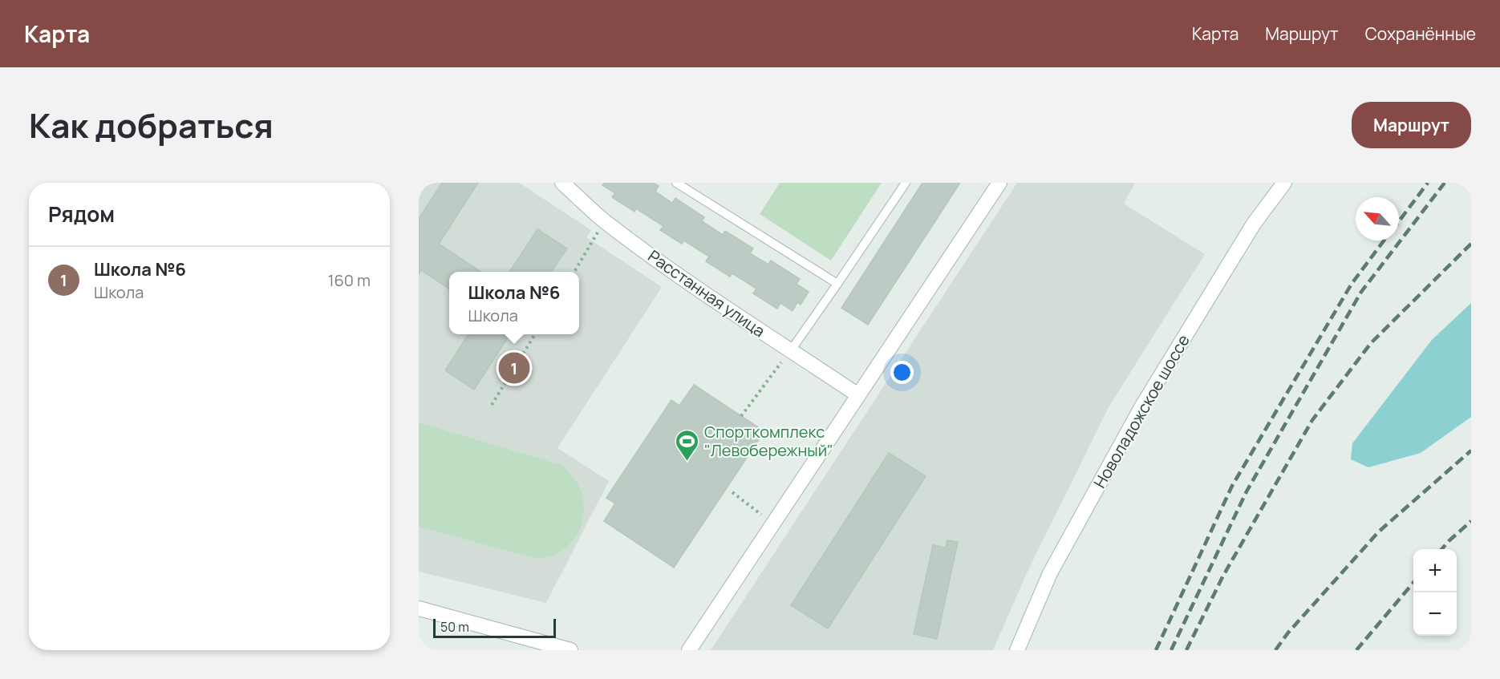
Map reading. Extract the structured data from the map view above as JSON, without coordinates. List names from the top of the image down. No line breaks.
{"streets":{"street":["Расстанная улица","Новоладожское шоссе"]},"places":{"sports":["Спорткомплекс \"Левобережный\""]},"scale_bar":"50 m","north":"top left","page":{"header":"Карта","nav":["Карта","Маршрут","Сохранённые"],"title":"Как добраться","buttons":"Маршрут","heading":"Рядом","list":[{"mark":"1","name":"Школа №6","note":"Школа","value":"160 m"}],"popup":["Школа №6","Школа"],"pins":"1","map_buttons":["+","−"],"scale":"50 m"}}
